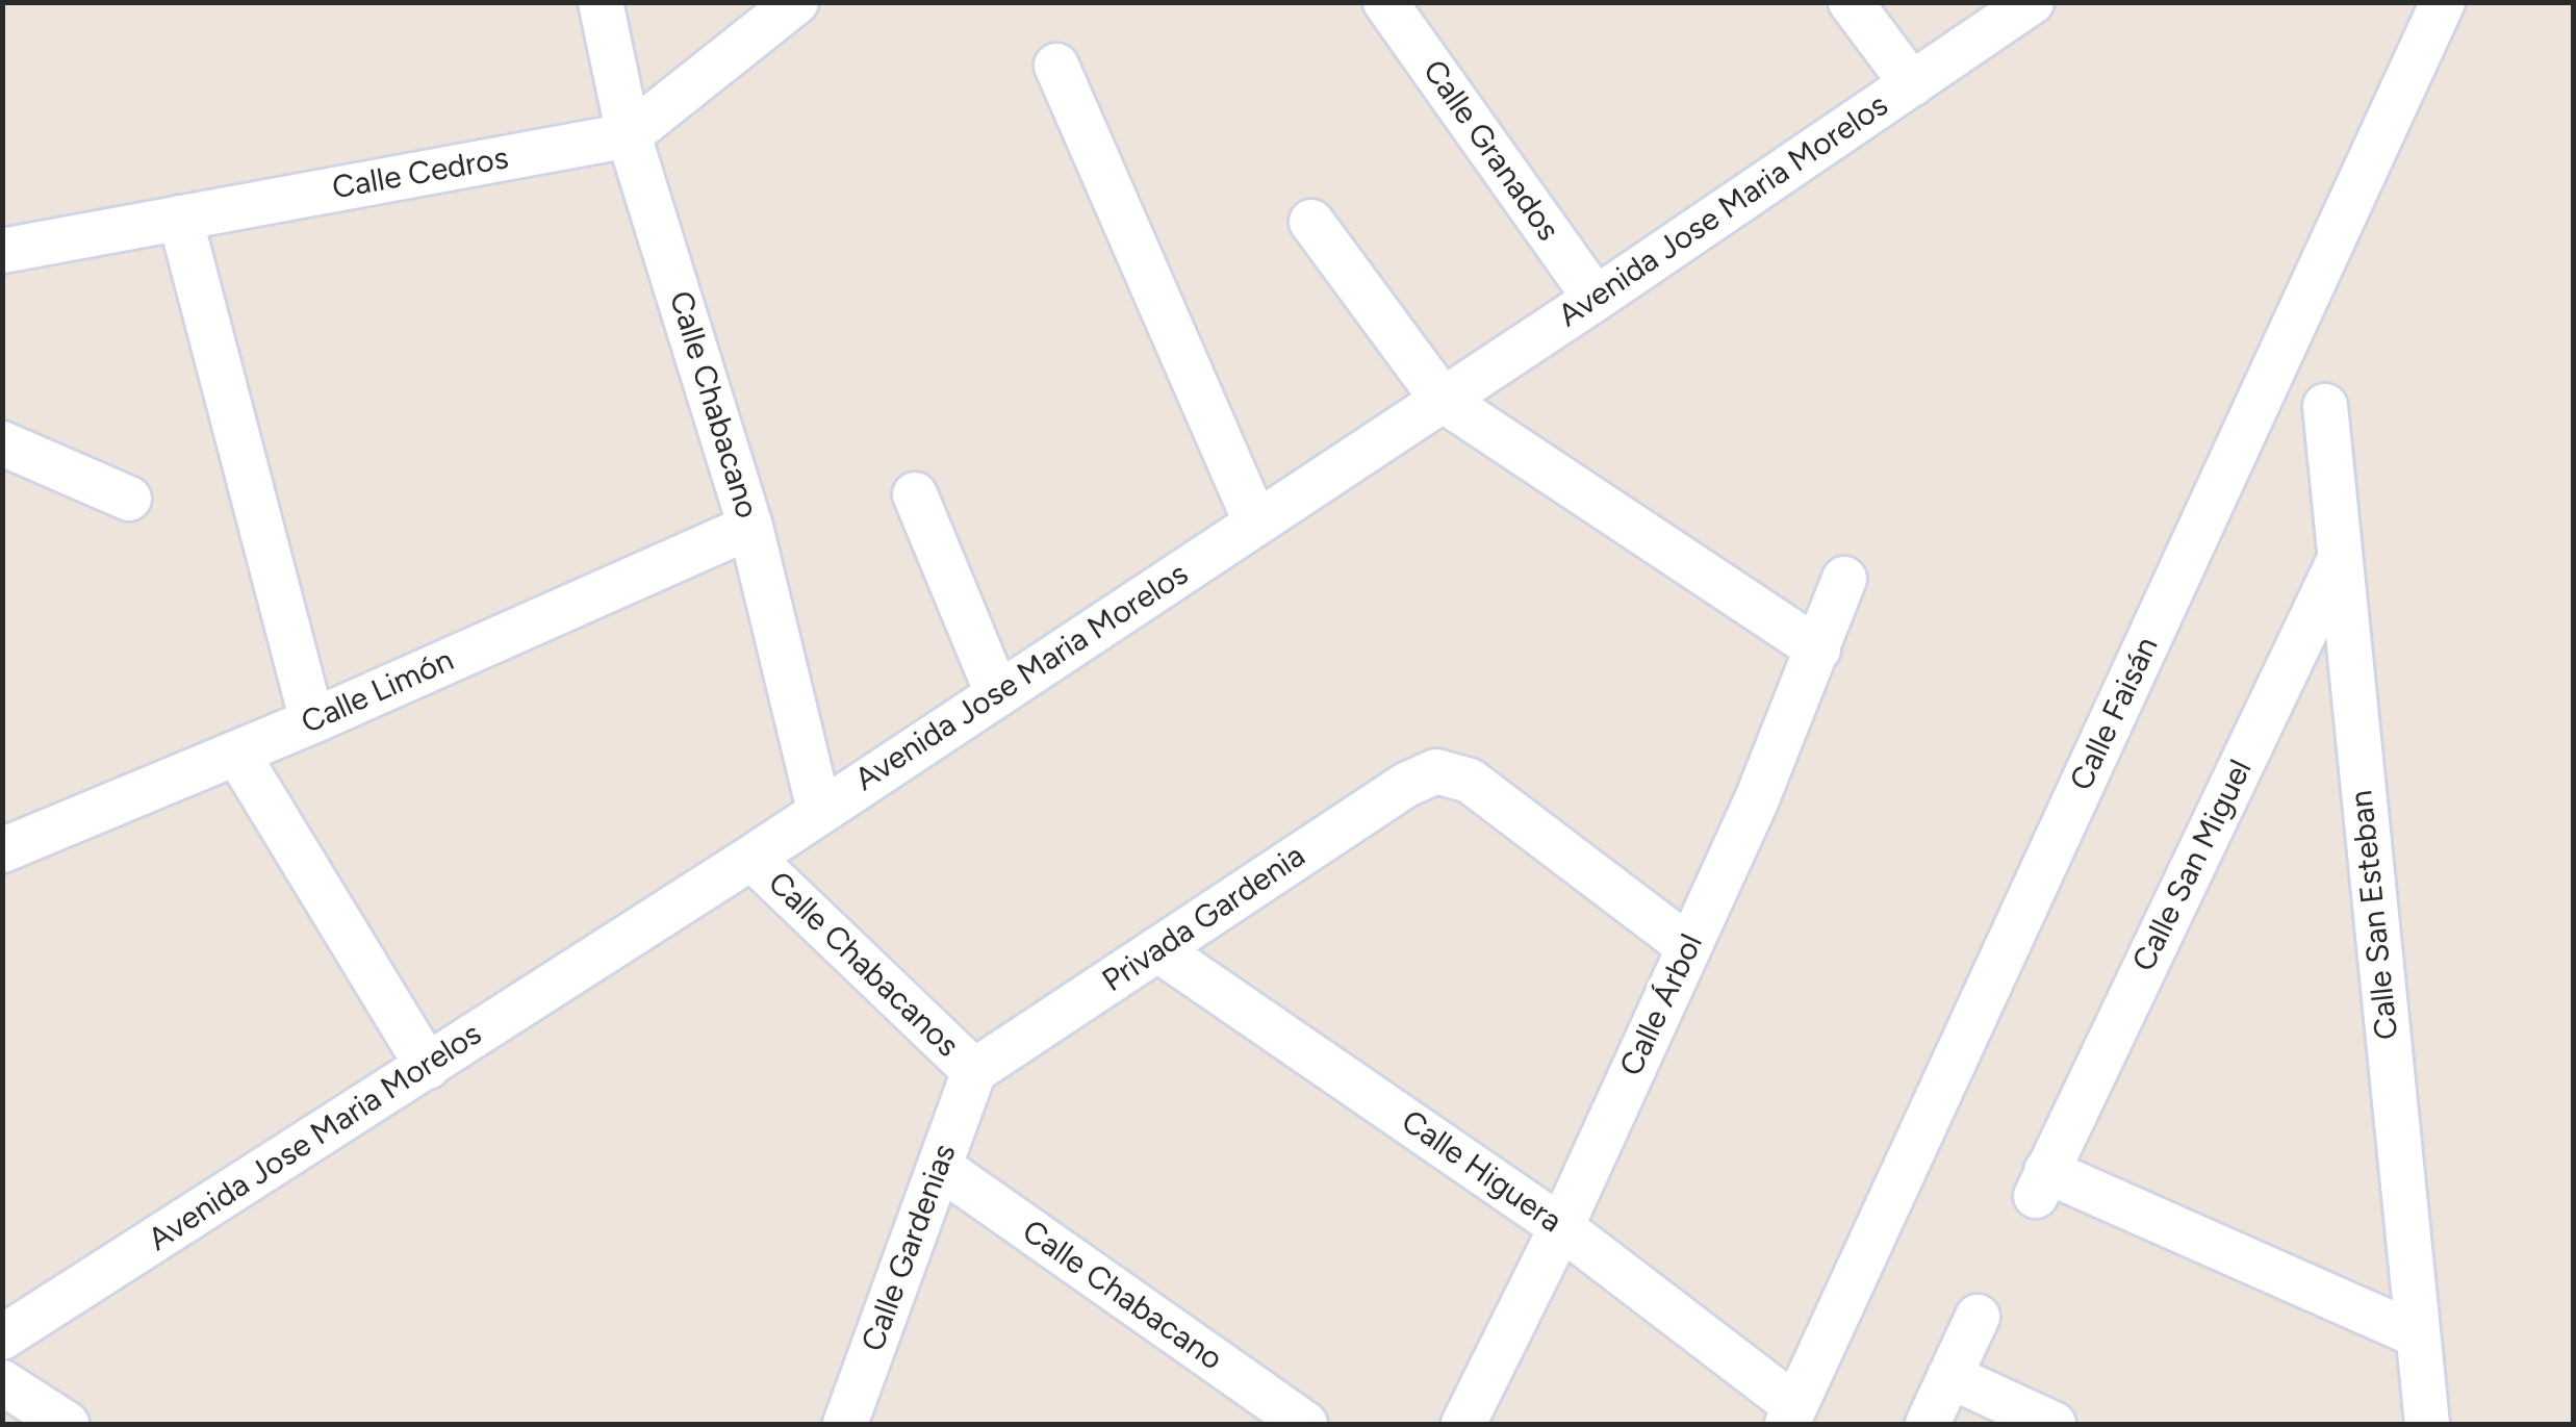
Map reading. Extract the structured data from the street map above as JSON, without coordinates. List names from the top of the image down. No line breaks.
{"streets":{"street":["Calle Granados","Calle Cedros","Avenida Jose Maria Morelos","Calle Chabacano","Calle Limón","Calle Faisán","Calle San Miguel","Calle San Esteban","Privada Gardenia","Calle Chabacanos","Calle Árbol","Calle Higuera","Calle Gardenias"]},"crossings":[["Calle Granados","Avenida Jose Maria Morelos"],["Calle Cedros","Calle Chabacano"],["Avenida Jose Maria Morelos","Calle Chabacano"],["Avenida Jose Maria Morelos","Calle Chabacanos"],["Calle Chabacano","Calle Limón"],["Calle Chabacano","Calle Gardenias"],["Calle Faisán","Calle Higuera"],["Calle San Miguel","Calle San Esteban"],["Privada Gardenia","Calle Chabacanos"],["Privada Gardenia","Calle Árbol"],["Privada Gardenia","Calle Higuera"],["Privada Gardenia","Calle Gardenias"],["Calle Chabacanos","Calle Gardenias"],["Calle Árbol","Calle Higuera"]]}
